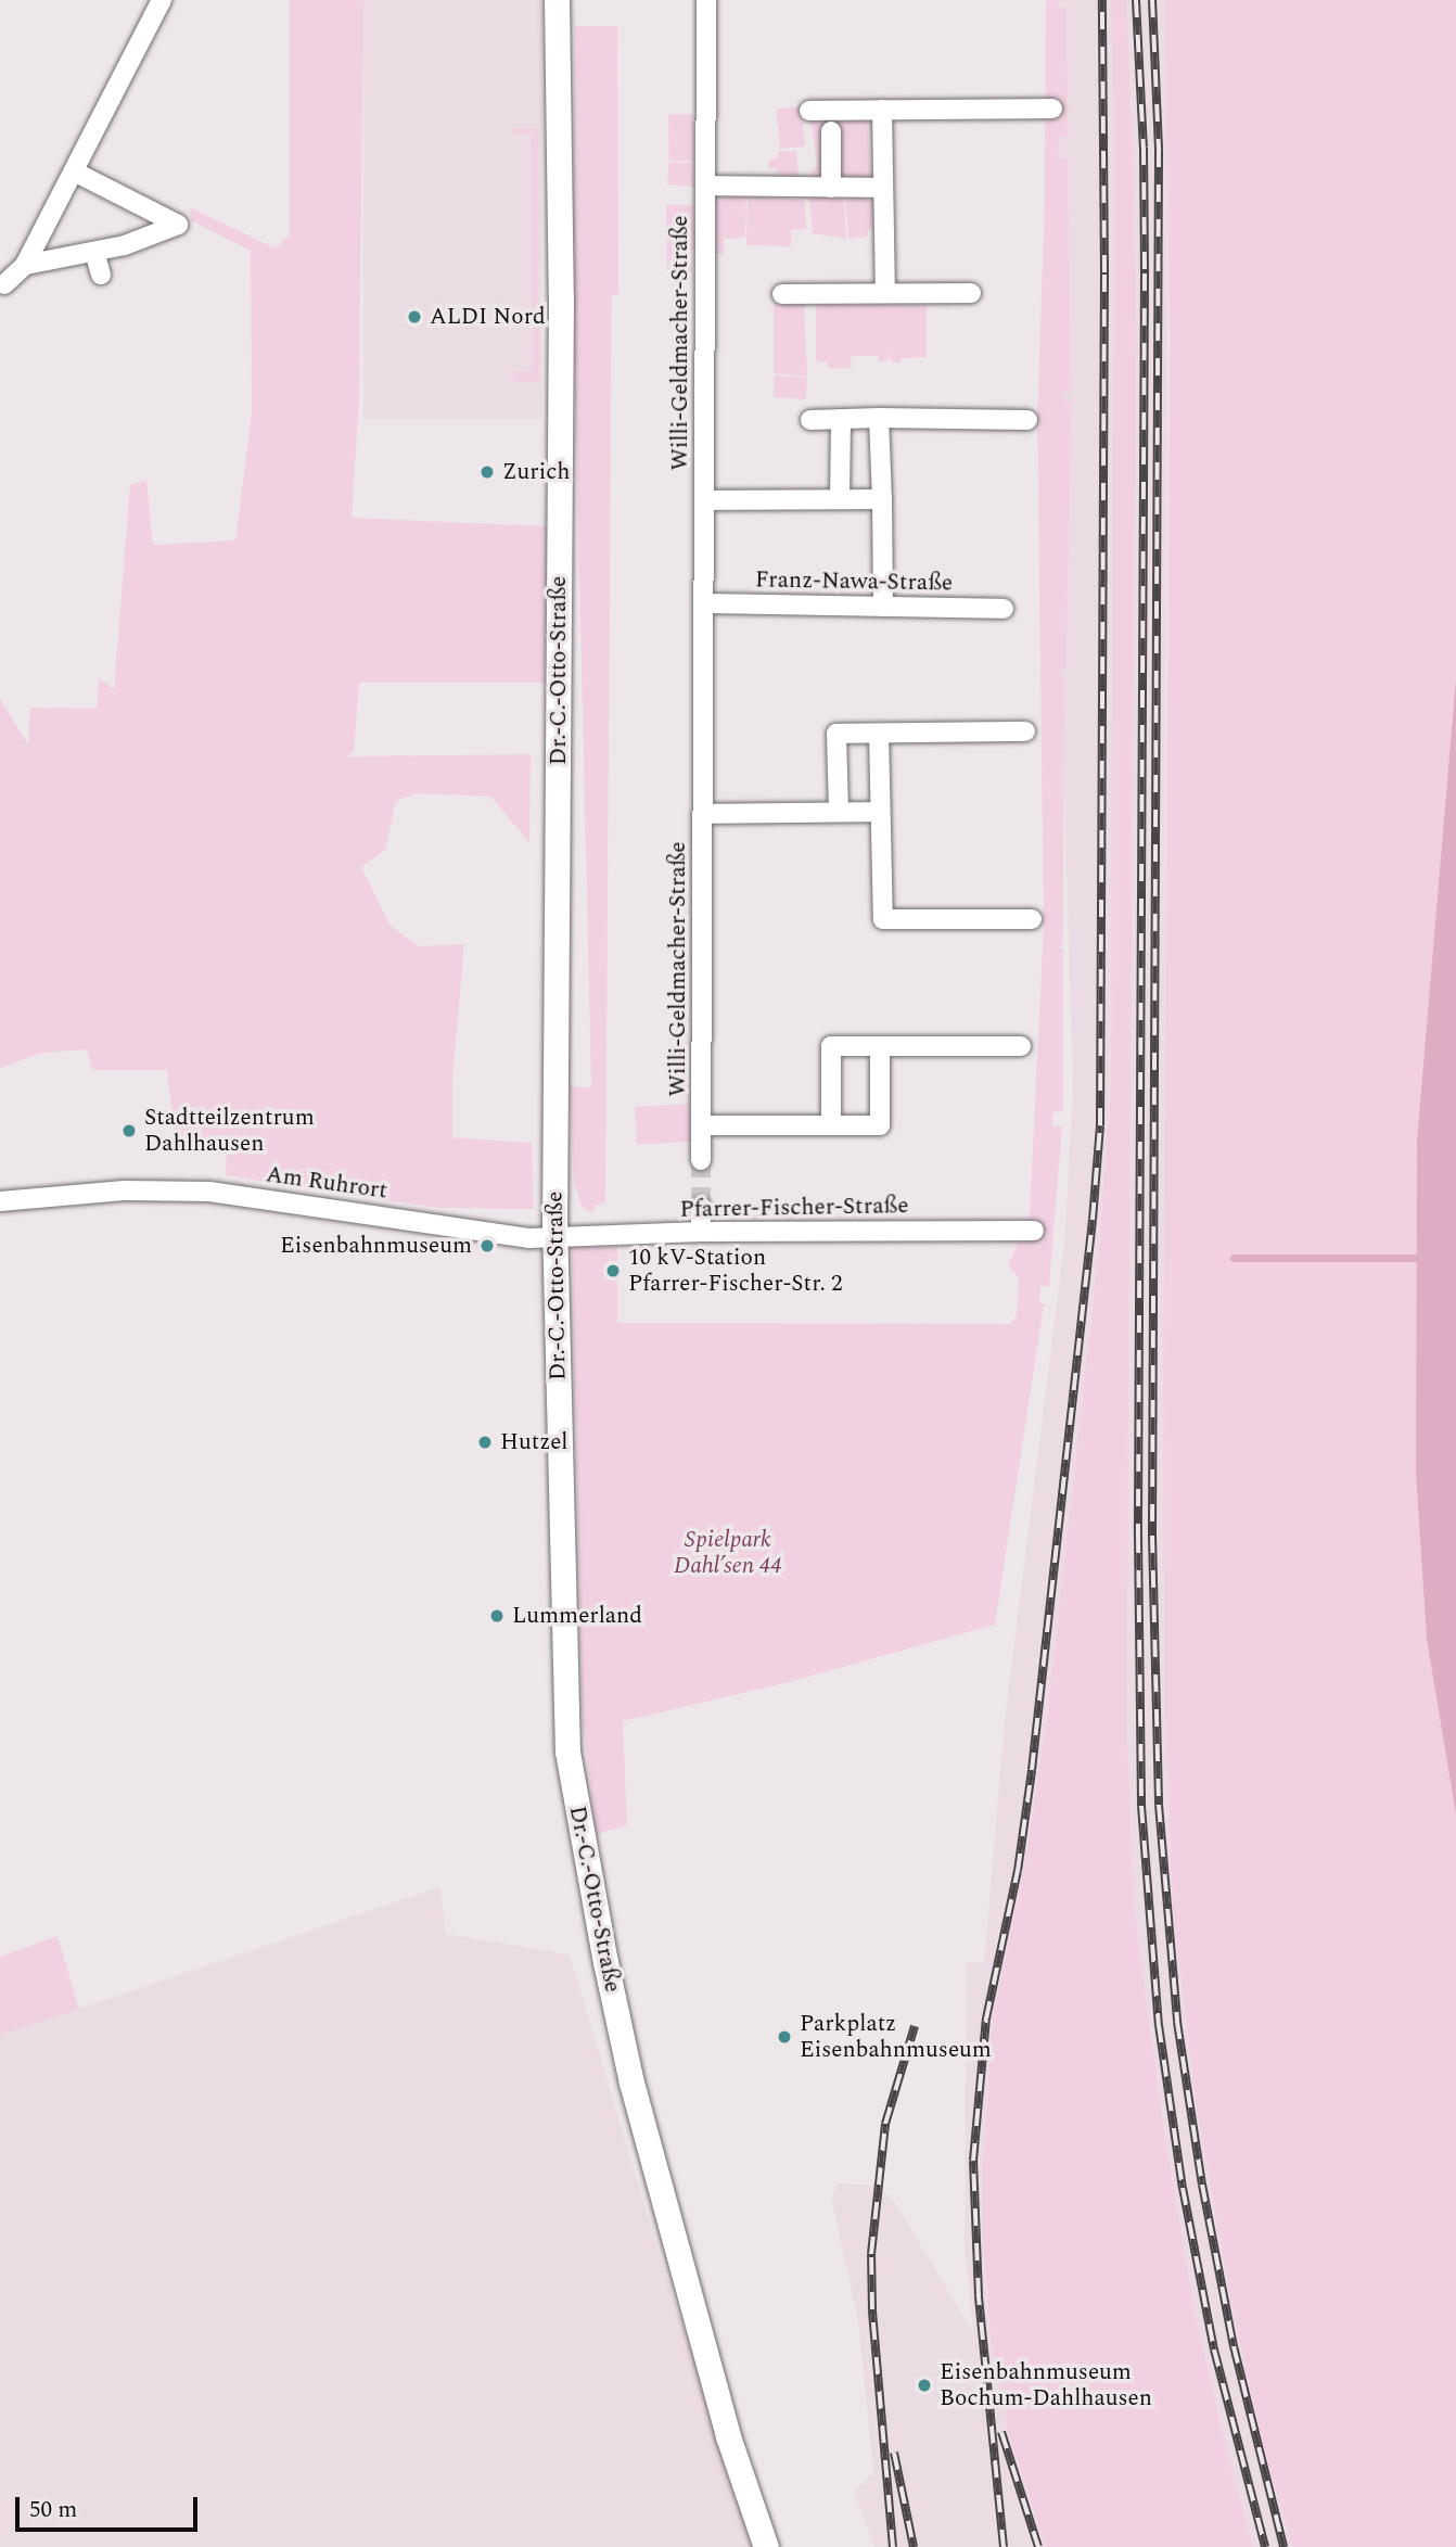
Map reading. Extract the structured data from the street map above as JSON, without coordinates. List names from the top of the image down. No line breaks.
{"streets":{"street":["Willi-Geldmacher-Straße","Franz-Nawa-Straße","Dr.-C.-Otto-Straße","Am Ruhrort","Pfarrer-Fischer-Straße"]},"crossings":[["Willi-Geldmacher-Straße","Franz-Nawa-Straße"],["Dr.-C.-Otto-Straße","Am Ruhrort"],["Dr.-C.-Otto-Straße","Pfarrer-Fischer-Straße"],["Am Ruhrort","Pfarrer-Fischer-Straße"]],"parks":["Spielpark Dahl’sen 44"],"places":["ALDI Nord","Zurich","Stadtteilzentrum Dahlhausen","Eisenbahnmuseum","10 kV-Station Pfarrer-Fischer-Str. 2","Hutzel","Lummerland","Parkplatz Eisenbahnmuseum","Eisenbahnmuseum Bochum-Dahlhausen"],"scale_bar":"50 m"}
